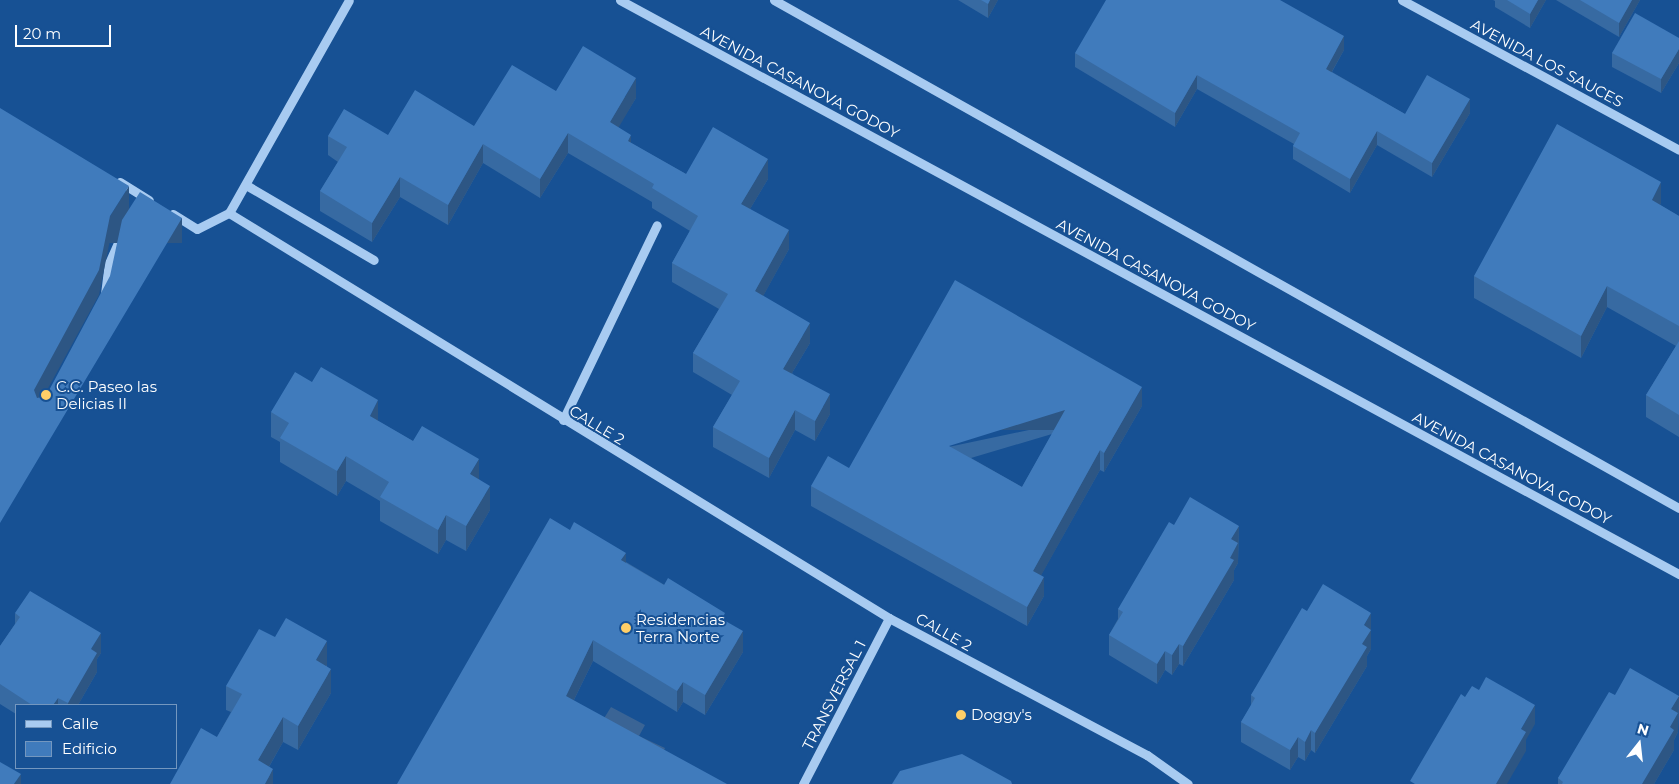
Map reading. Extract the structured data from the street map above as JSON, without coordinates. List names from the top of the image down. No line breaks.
{"streets":{"street":["AVENIDA LOS SAUCES","AVENIDA CASANOVA GODOY","CALLE 2","TRANSVERSAL 1"]},"crossings":[["CALLE 2","TRANSVERSAL 1"]],"places":["C.C. Paseo las Delicias II","Residencias Terra Norte","Doggy's"],"legend":["Calle","Edificio"],"scale_bar":"20 m","north":"top"}
